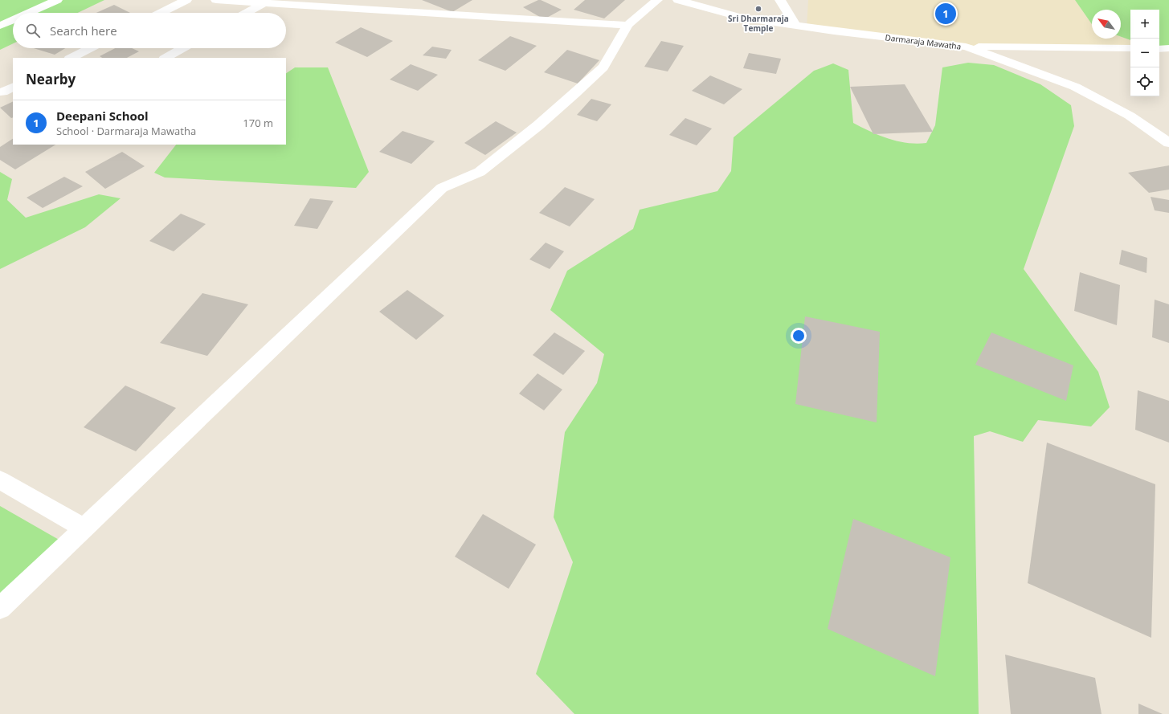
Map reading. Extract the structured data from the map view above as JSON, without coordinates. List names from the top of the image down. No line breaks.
{"streets":{"street":["Darmaraja Mawatha"]},"places":["Sri Dharmaraja Temple"],"north":"top left","page":{"pins":"1","map_buttons":["+","−"],"search":"Search here","heading":"Nearby","list":[{"mark":"1","name":"Deepani School","note":"School · Darmaraja Mawatha","value":"170 m"}]}}
